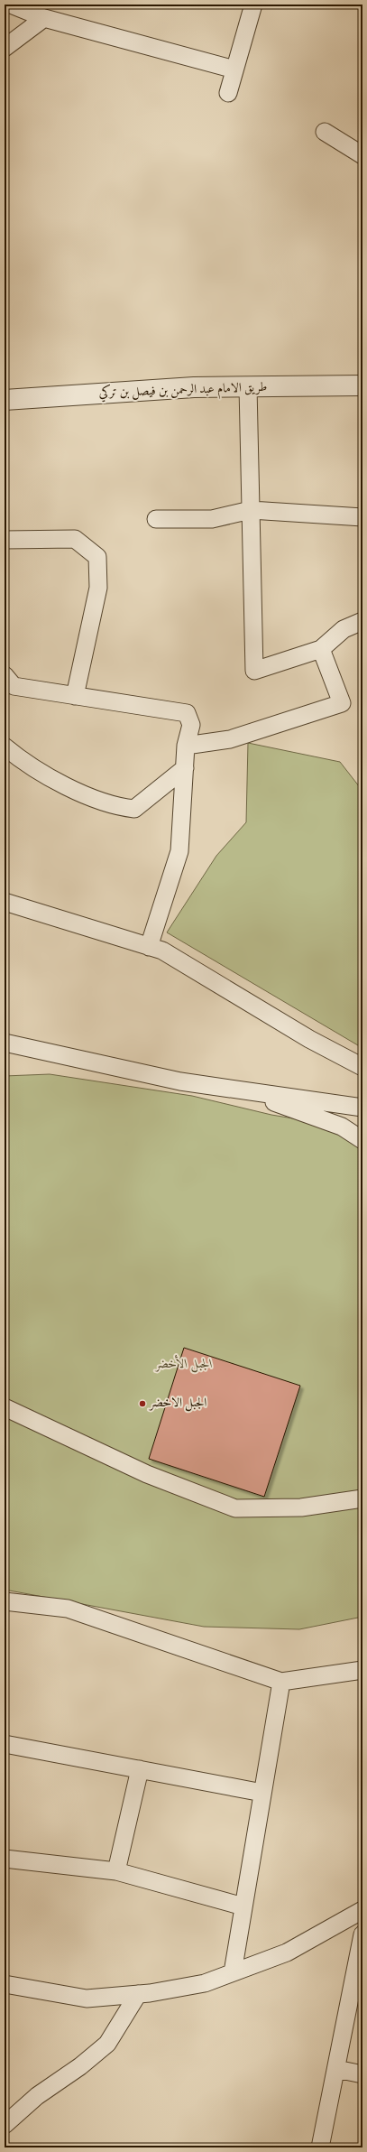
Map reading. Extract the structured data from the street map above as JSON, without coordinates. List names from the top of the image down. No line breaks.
{"streets":{"street":["طريق الامام عبد الرحمن بن فيصل بن تركي"]},"parks":["الجبل الأخضر"],"places":["الجبل الاخضر"]}
